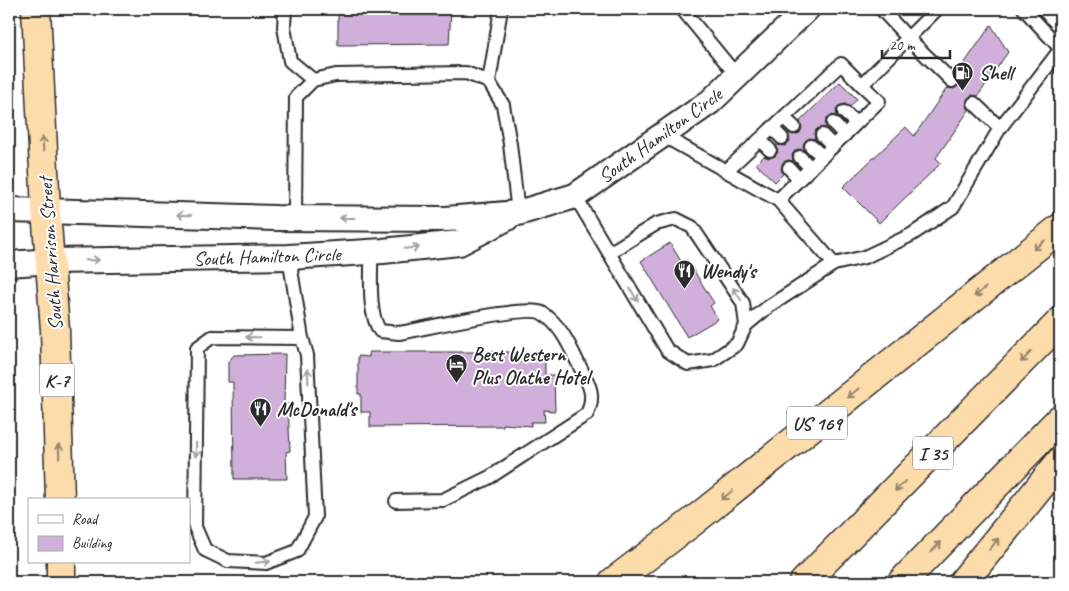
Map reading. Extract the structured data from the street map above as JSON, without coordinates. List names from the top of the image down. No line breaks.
{"streets":{"highway":["South Harrison Street","K-7","US 169","I 35"],"street":["South Hamilton Circle"]},"crossings":[["South Hamilton Circle","South Harrison Street"]],"one_way":["South Harrison Street"],"places":{"fuel station":["Shell"],"restaurant":["Wendy's","McDonald's"],"hotel":["Best Western Plus Olathe Hotel"]},"legend":["Road","Building"],"scale_bar":"20 m"}
